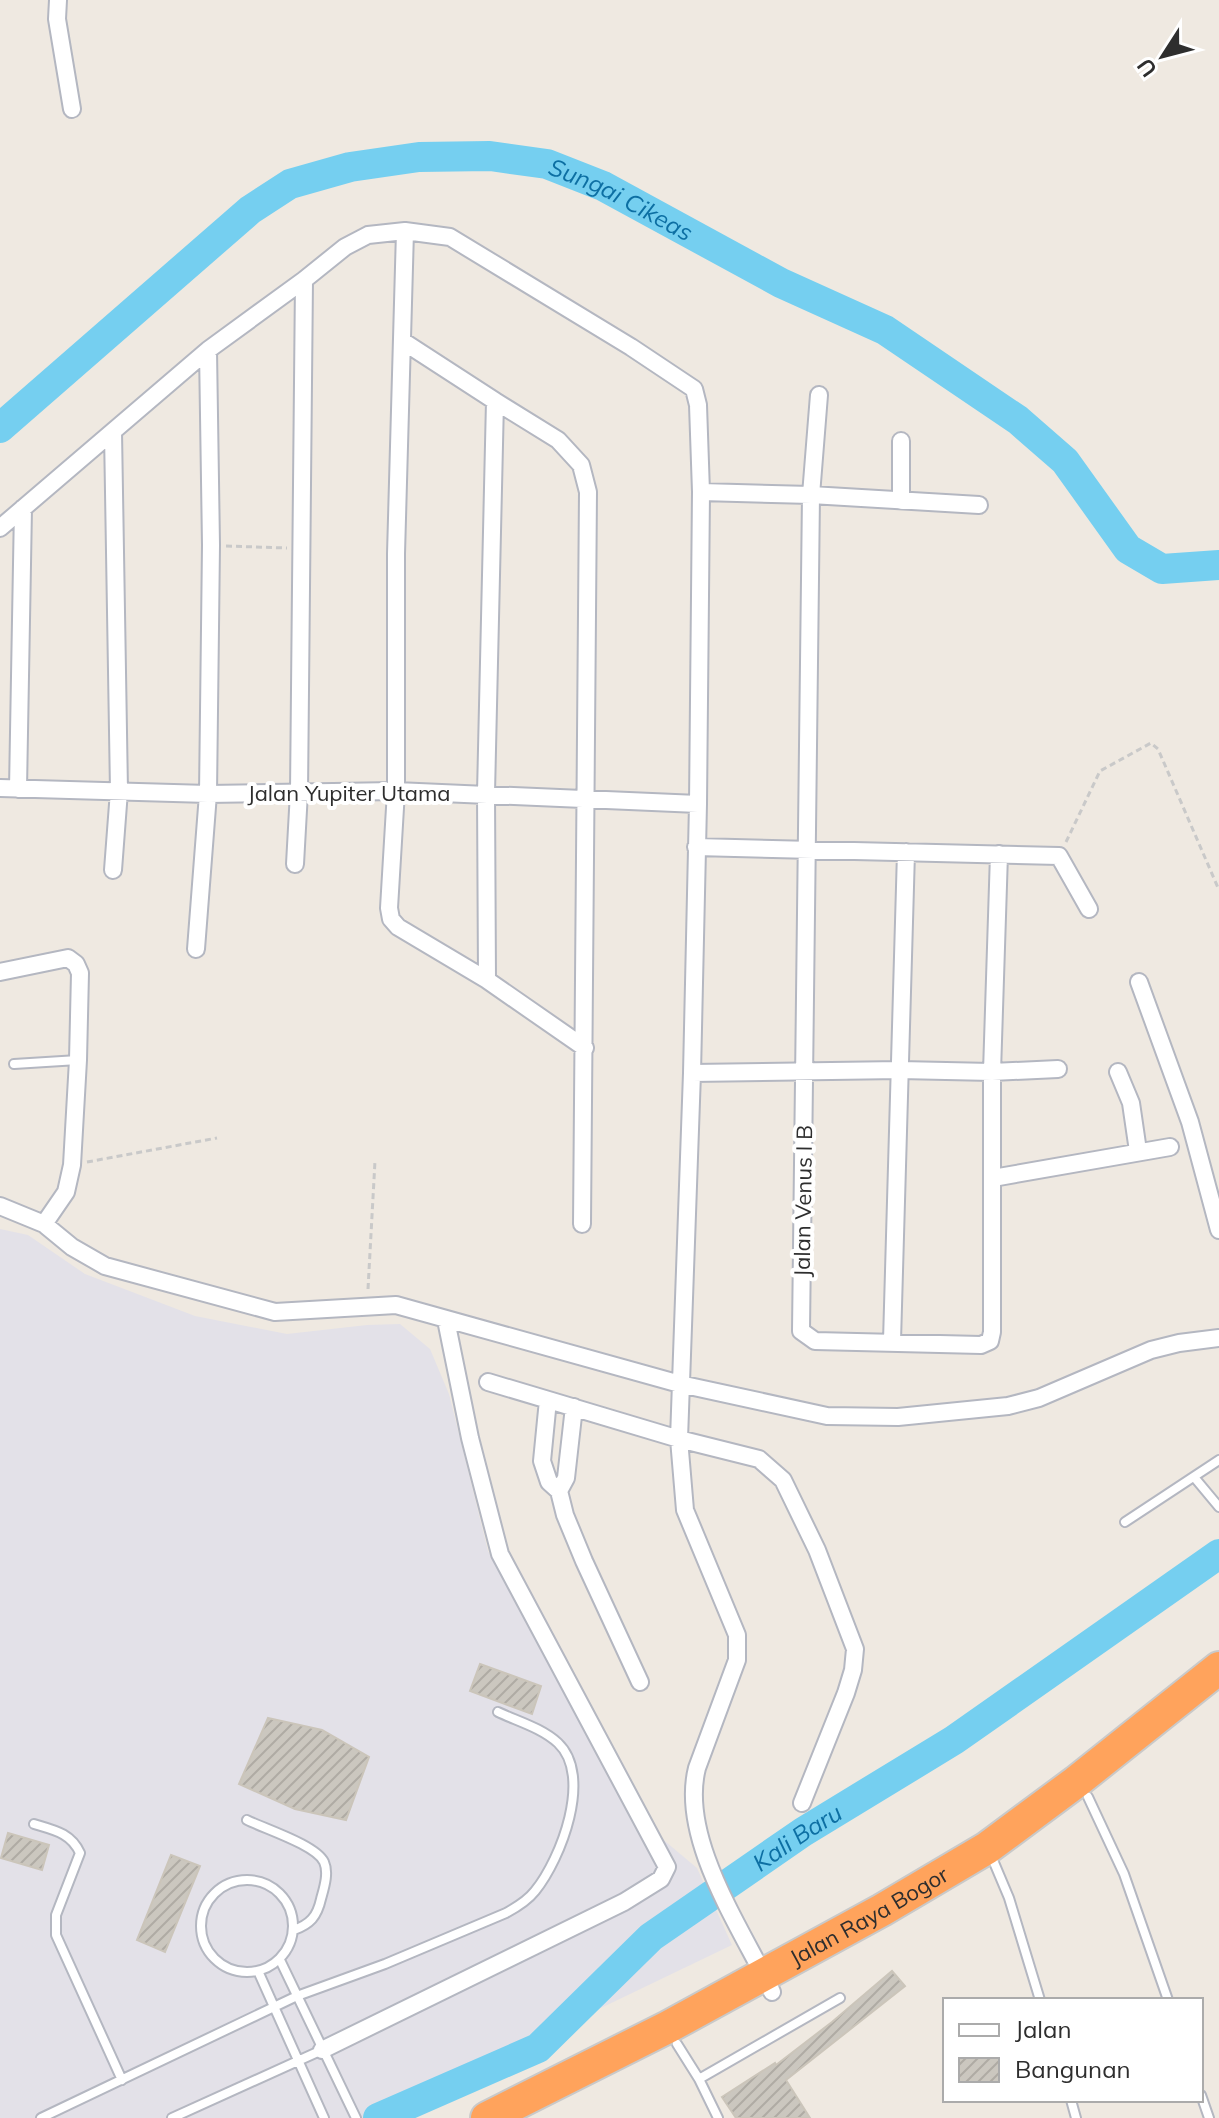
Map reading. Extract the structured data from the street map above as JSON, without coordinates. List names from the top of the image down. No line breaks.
{"streets":{"highway":["Jalan Raya Bogor"],"street":["Jalan Yupiter Utama","Jalan Venus I B"]},"water":["Sungai Cikeas","Kali Baru"],"legend":["Jalan","Bangunan"],"north":"bottom left"}
